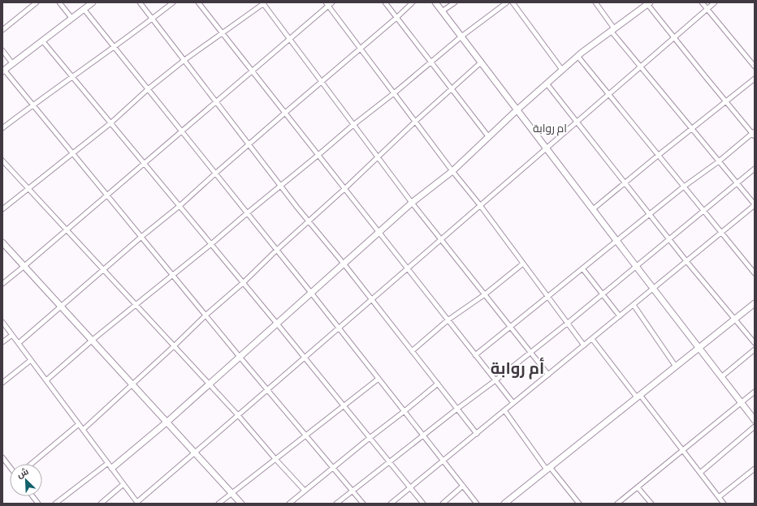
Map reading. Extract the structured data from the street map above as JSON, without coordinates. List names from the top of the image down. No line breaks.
{"districts":["ام روابة","أم روابة"],"north":"top left"}
